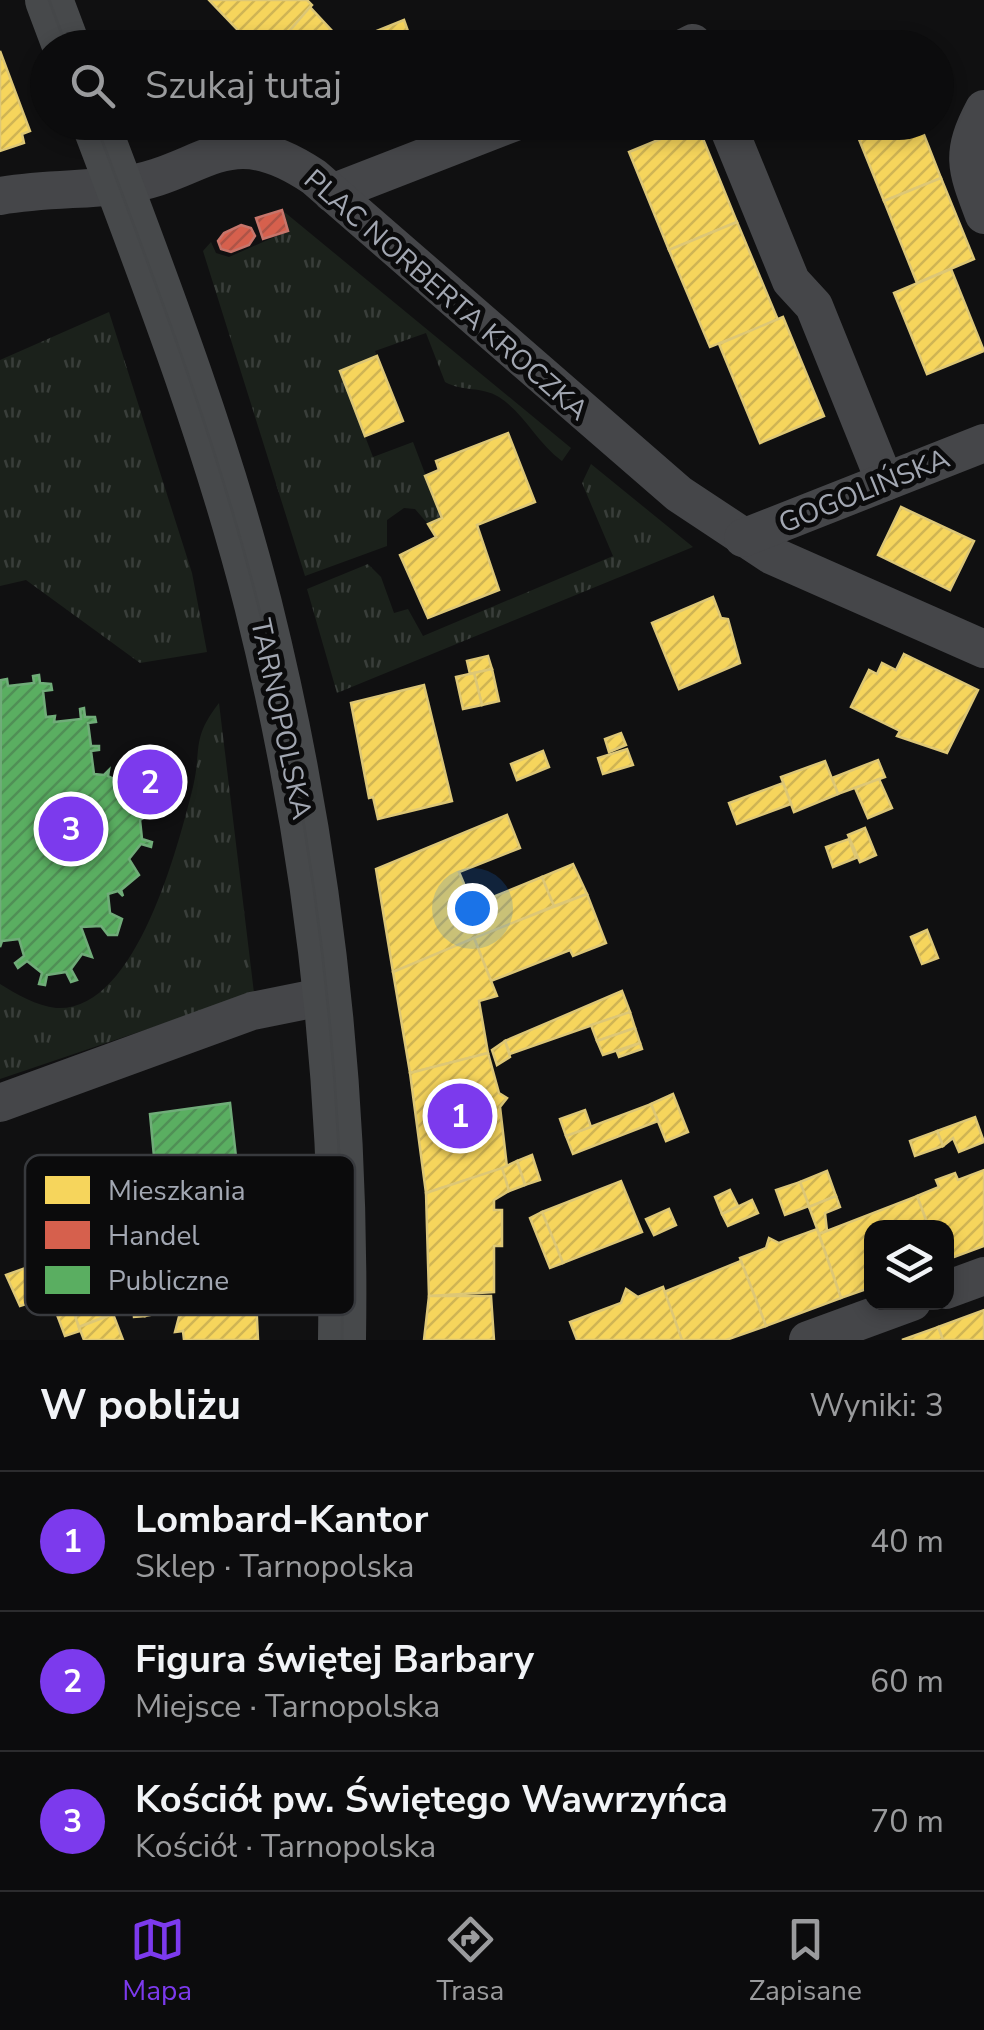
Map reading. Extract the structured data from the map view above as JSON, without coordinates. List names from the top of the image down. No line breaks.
{"streets":{"main road":["TARNOPOLSKA"],"street":["PLAC NORBERTA KROCZKA","GOGOLIŃSKA"]},"crossings":[["PLAC NORBERTA KROCZKA","GOGOLIŃSKA"],["PLAC NORBERTA KROCZKA","TARNOPOLSKA"]],"legend":["Mieszkania","Handel","Publiczne"],"page":{"search":"Szukaj tutaj","pins":["2","3","1"],"heading":["W pobliżu","Wyniki: 3"],"list":[{"mark":"1","name":"Lombard-Kantor","note":"Sklep · Tarnopolska","value":"40 m"},{"mark":"2","name":"Figura świętej Barbary","note":"Miejsce · Tarnopolska","value":"60 m"},{"mark":"3","name":"Kościół pw. Świętego Wawrzyńca","note":"Kościół · Tarnopolska","value":"70 m"}],"nav":["Mapa","Trasa","Zapisane"]}}
